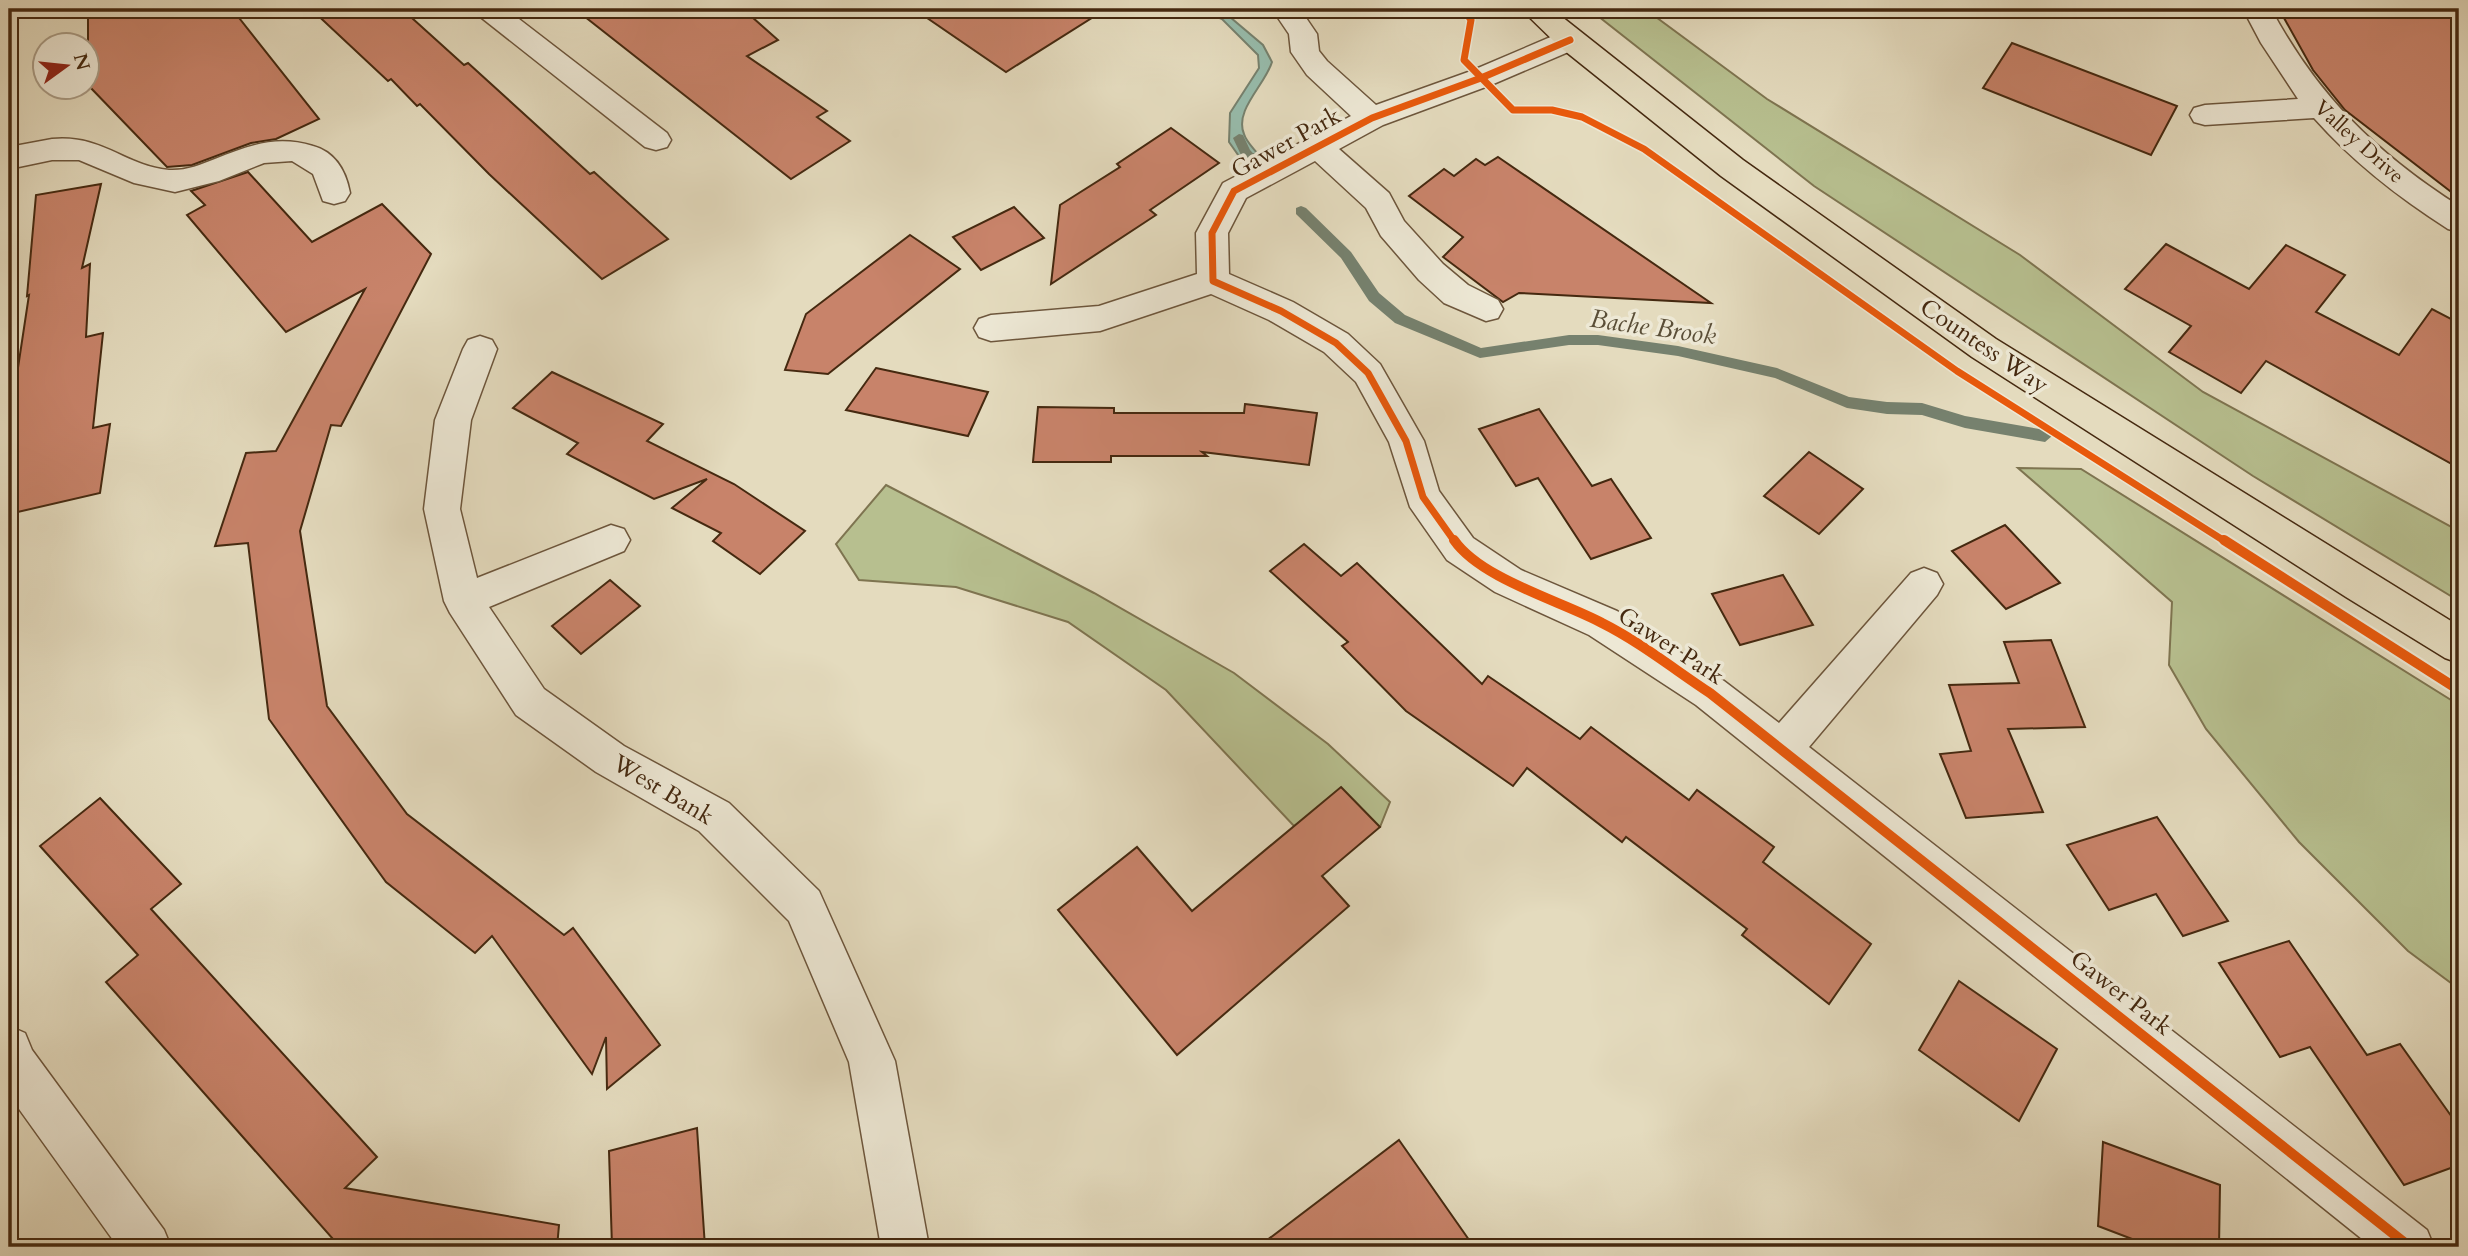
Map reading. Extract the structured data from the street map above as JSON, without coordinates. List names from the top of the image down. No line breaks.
{"streets":{"main road":["Countess Way"],"street":["Valley Drive","Gawer Park","West Bank"]},"crossings":[["Gawer Park","Countess Way"]],"water":["Bache Brook"],"north":"right"}
